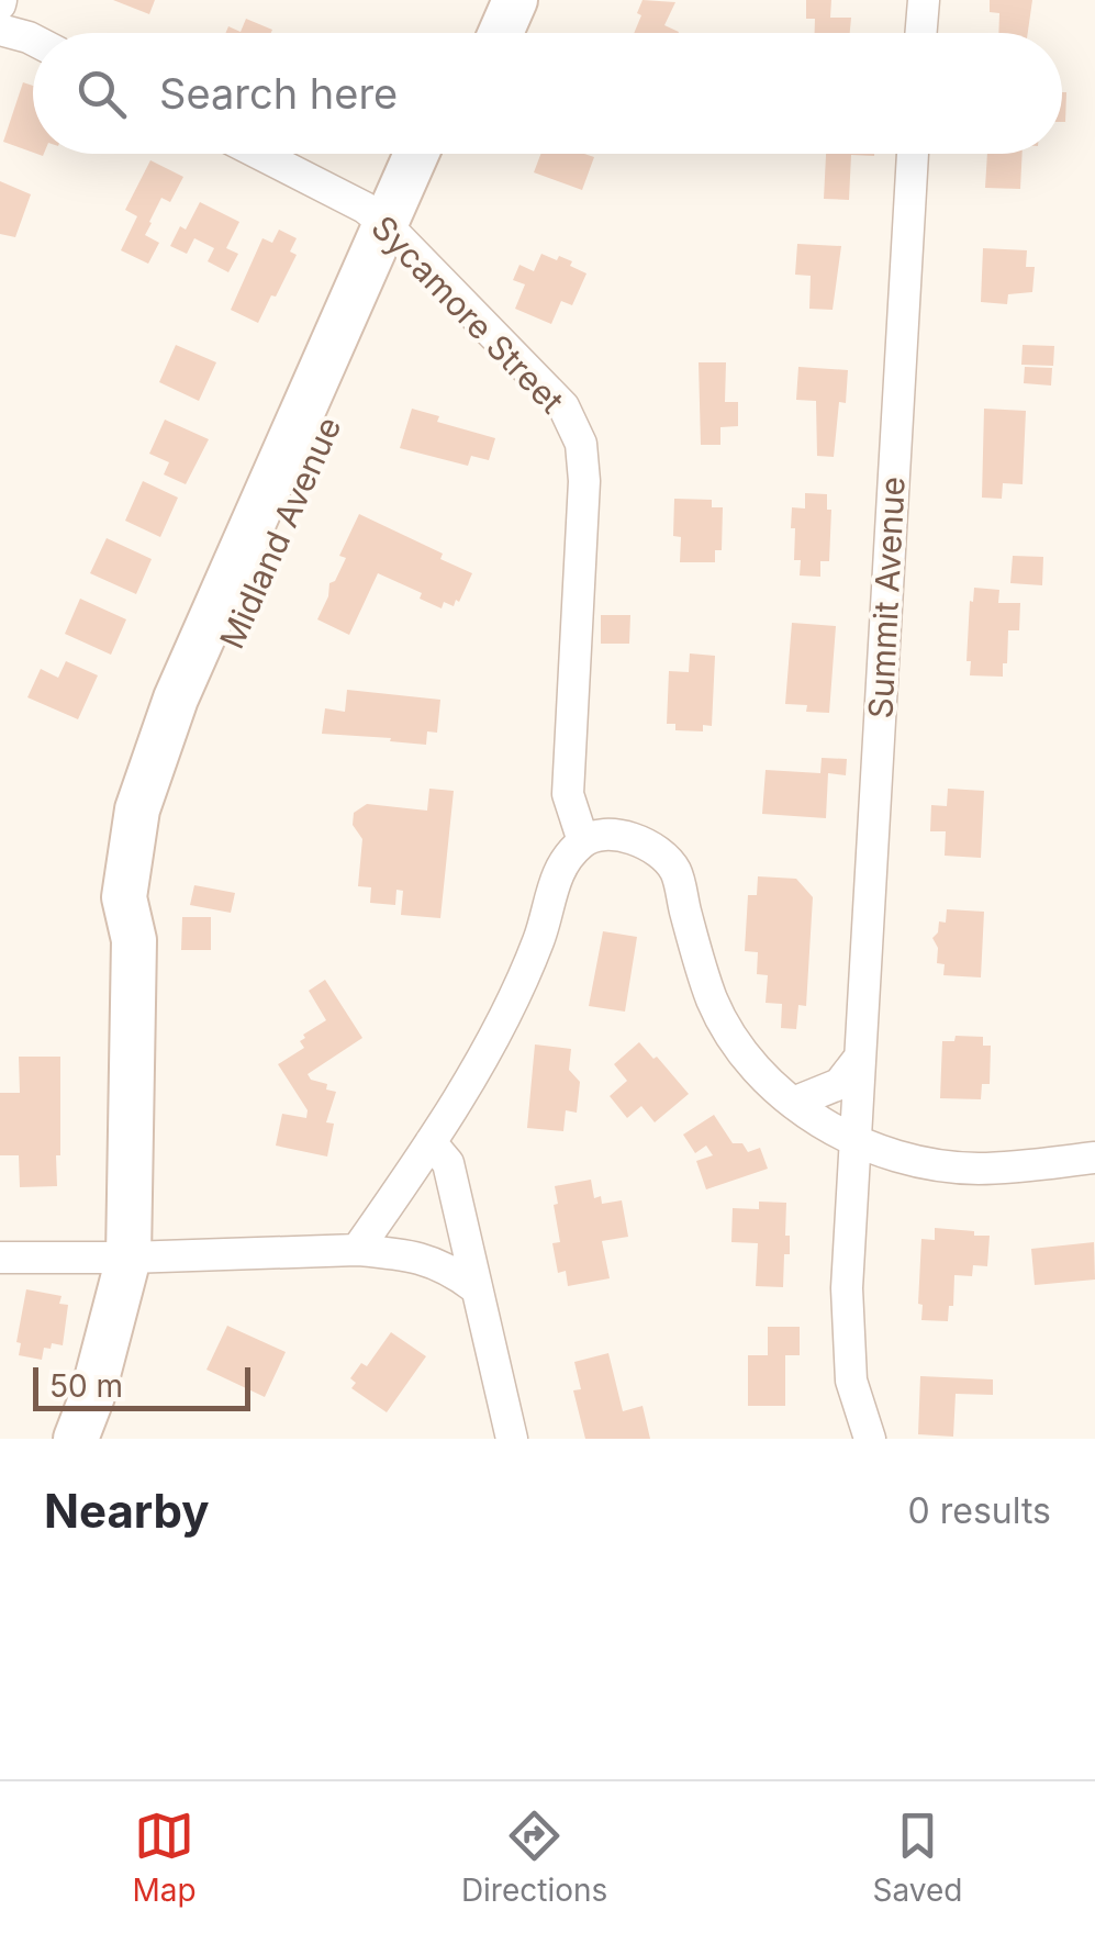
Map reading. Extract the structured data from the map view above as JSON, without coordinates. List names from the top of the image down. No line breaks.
{"streets":{"street":["Sycamore Street","Midland Avenue","Summit Avenue"]},"crossings":[["Sycamore Street","Midland Avenue"]],"scale_bar":"50 m","page":{"search":"Search here","scale":"50 m","heading":["Nearby","0 results"],"nav":["Map","Directions","Saved"]}}
